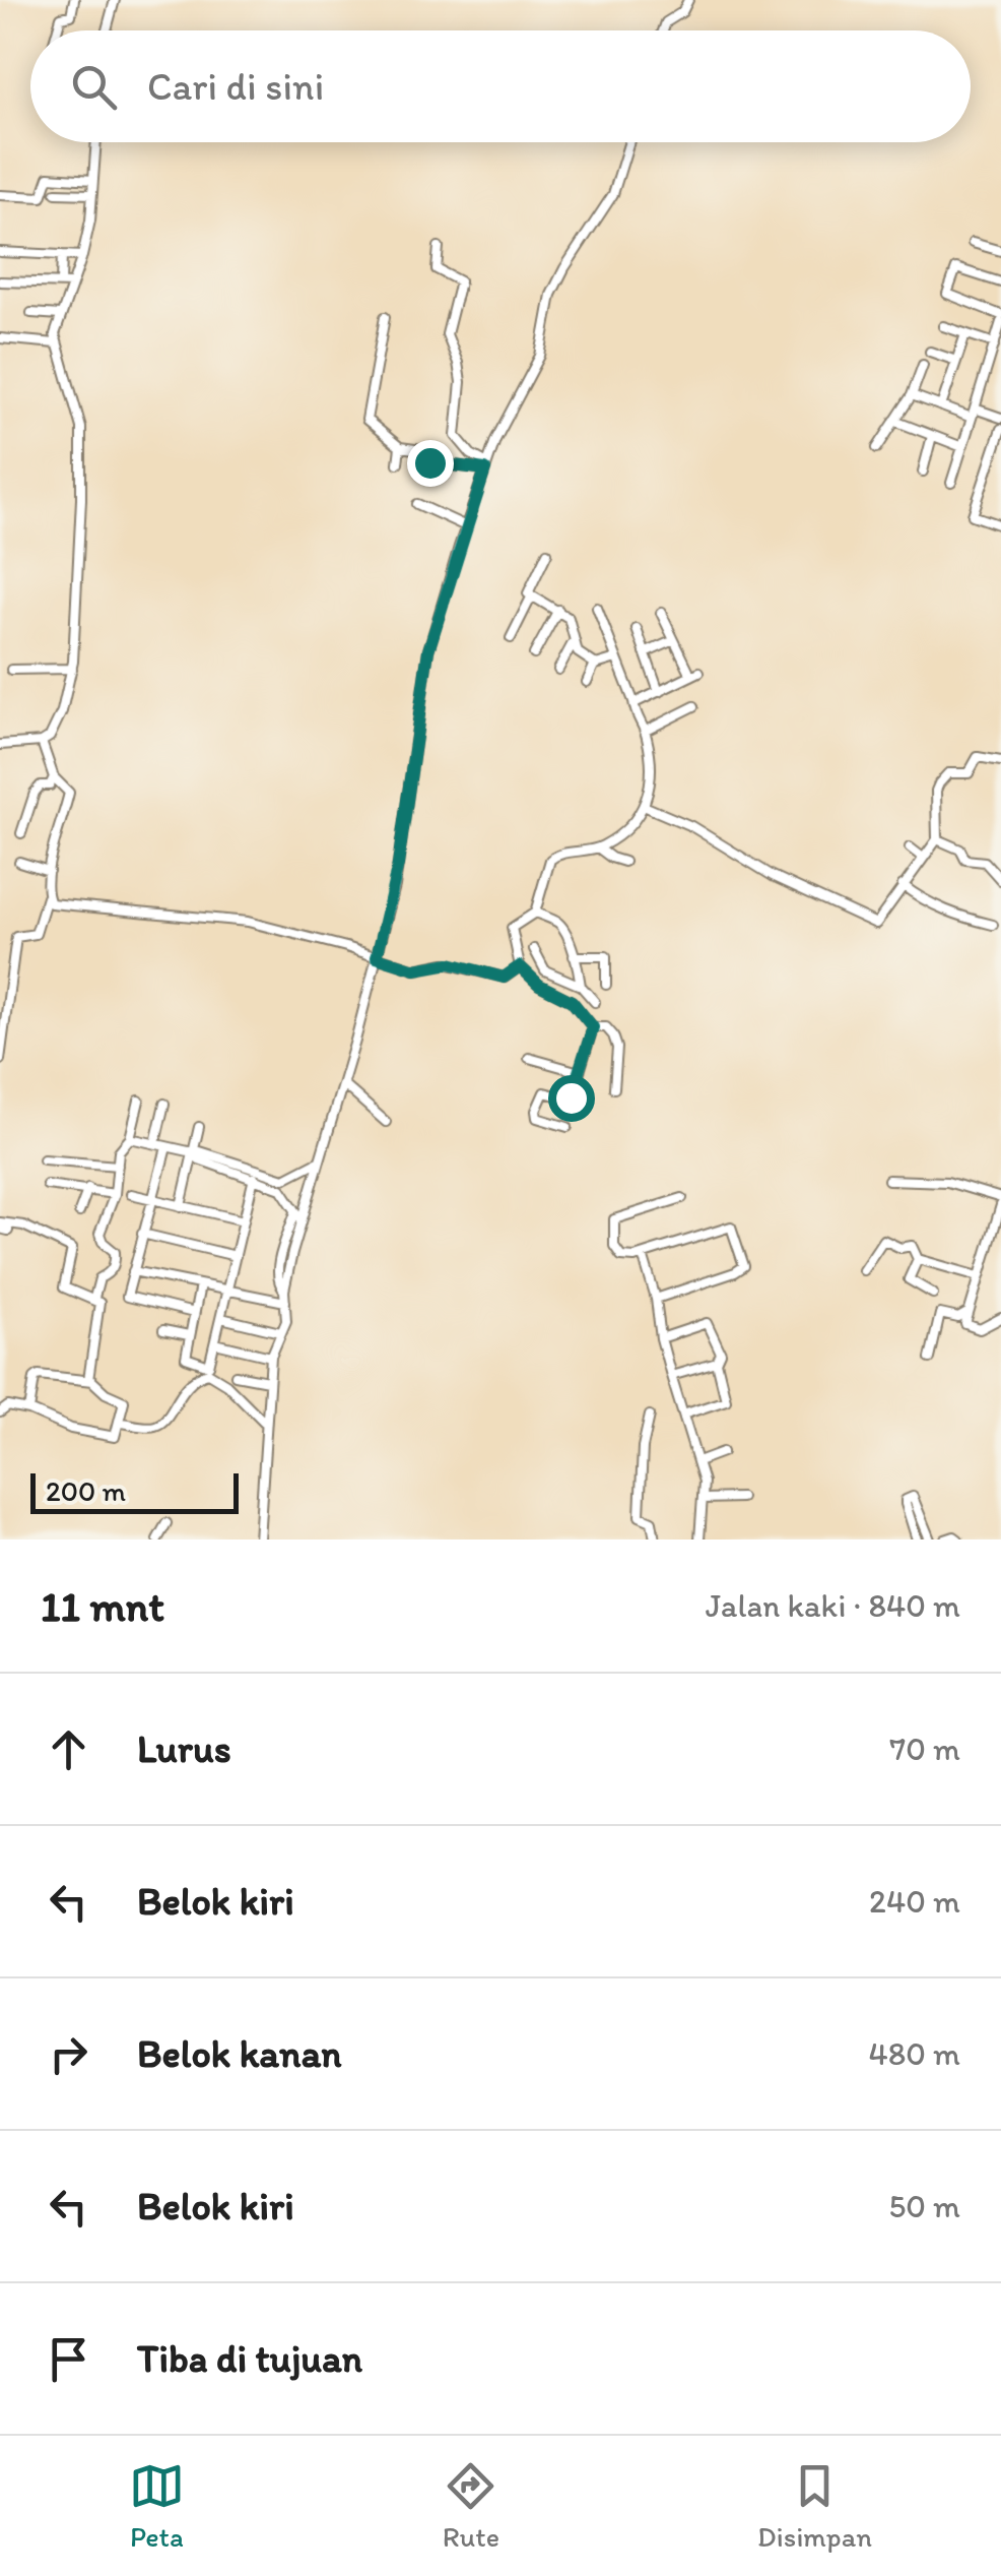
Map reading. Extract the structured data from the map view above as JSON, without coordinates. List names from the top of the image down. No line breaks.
{"scale_bar":"200 m","page":{"search":"Cari di sini","scale":"200 m","heading":["11 mnt","Jalan kaki · 840 m"],"list":[["Lurus","70 m"],["Belok kiri","240 m"],["Belok kanan","480 m"],["Belok kiri","50 m"],"Tiba di tujuan"],"nav":["Peta","Rute","Disimpan"]}}
